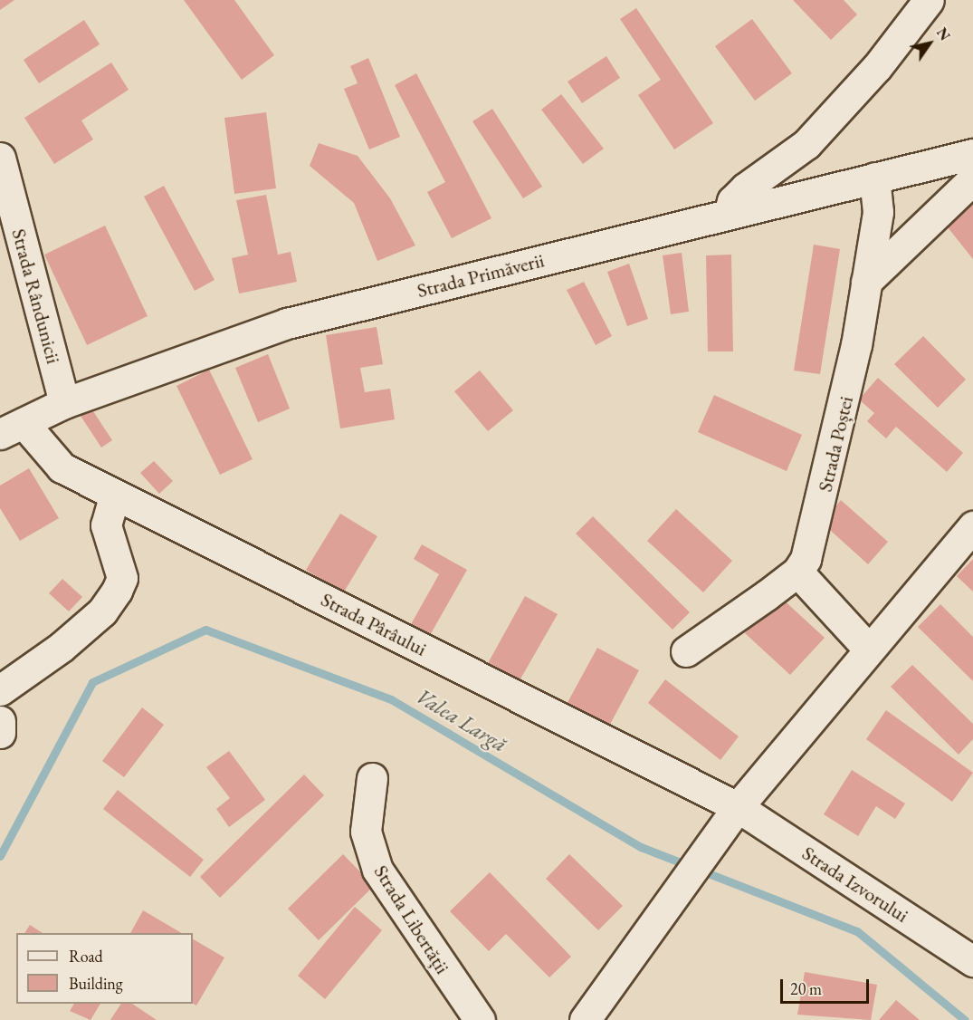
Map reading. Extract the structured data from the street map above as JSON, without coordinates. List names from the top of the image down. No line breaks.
{"streets":{"street":["Strada Primăverii","Strada Rândunicii","Strada Poștei","Strada Pârâului","Strada Izvorului","Strada Libertății"]},"crossings":[["Strada Primăverii","Strada Rândunicii"],["Strada Primăverii","Strada Poștei"],["Strada Primăverii","Strada Pârâului"],["Strada Pârâului","Strada Izvorului"]],"water":["Valea Largă"],"legend":["Road","Building"],"scale_bar":"20 m","north":"top right"}
